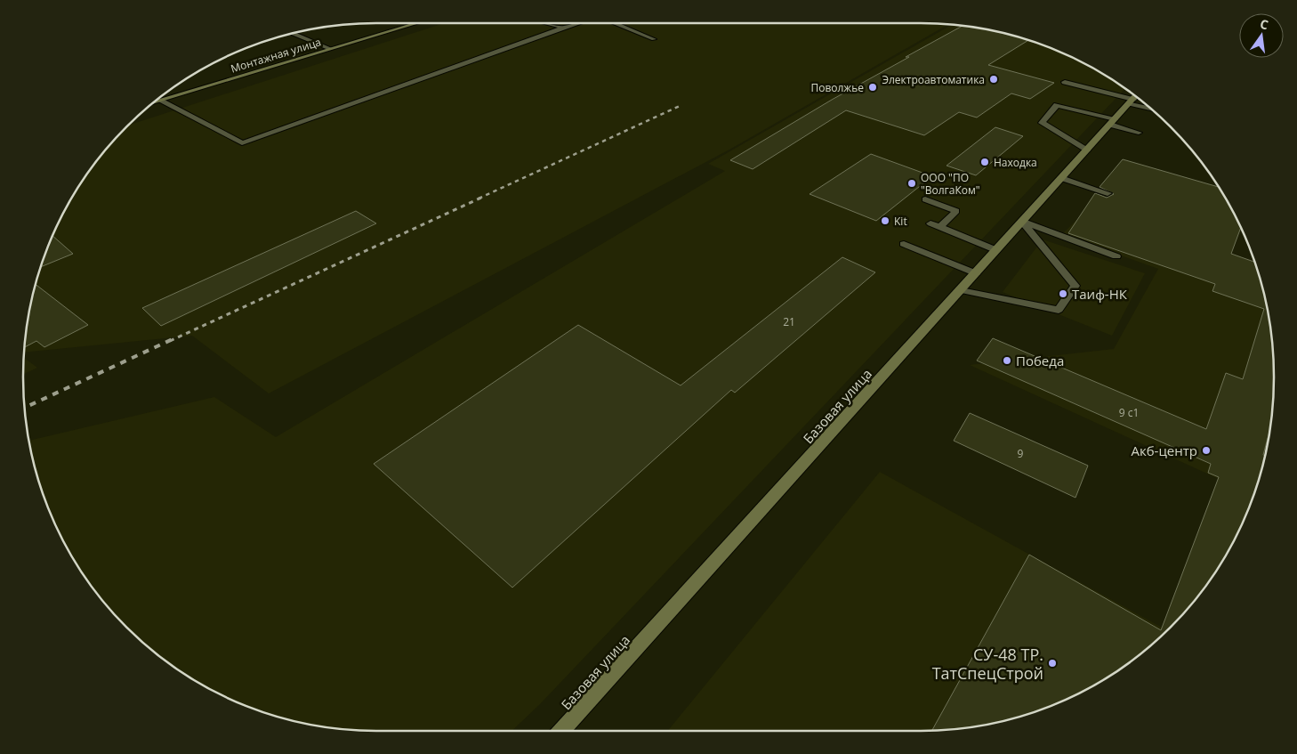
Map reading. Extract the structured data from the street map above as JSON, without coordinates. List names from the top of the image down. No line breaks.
{"streets":{"street":["Монтажная улица","Базовая улица"]},"places":["Электроавтоматика","Поволжье","Находка","ООО \"ПО \"ВолгаКом\"","Kit","Таиф-НК","Победа","Акб-центр","СУ-48 ТР. ТатСпецСтрой"],"house_numbers":["21","9 с1","9"],"north":"top"}
